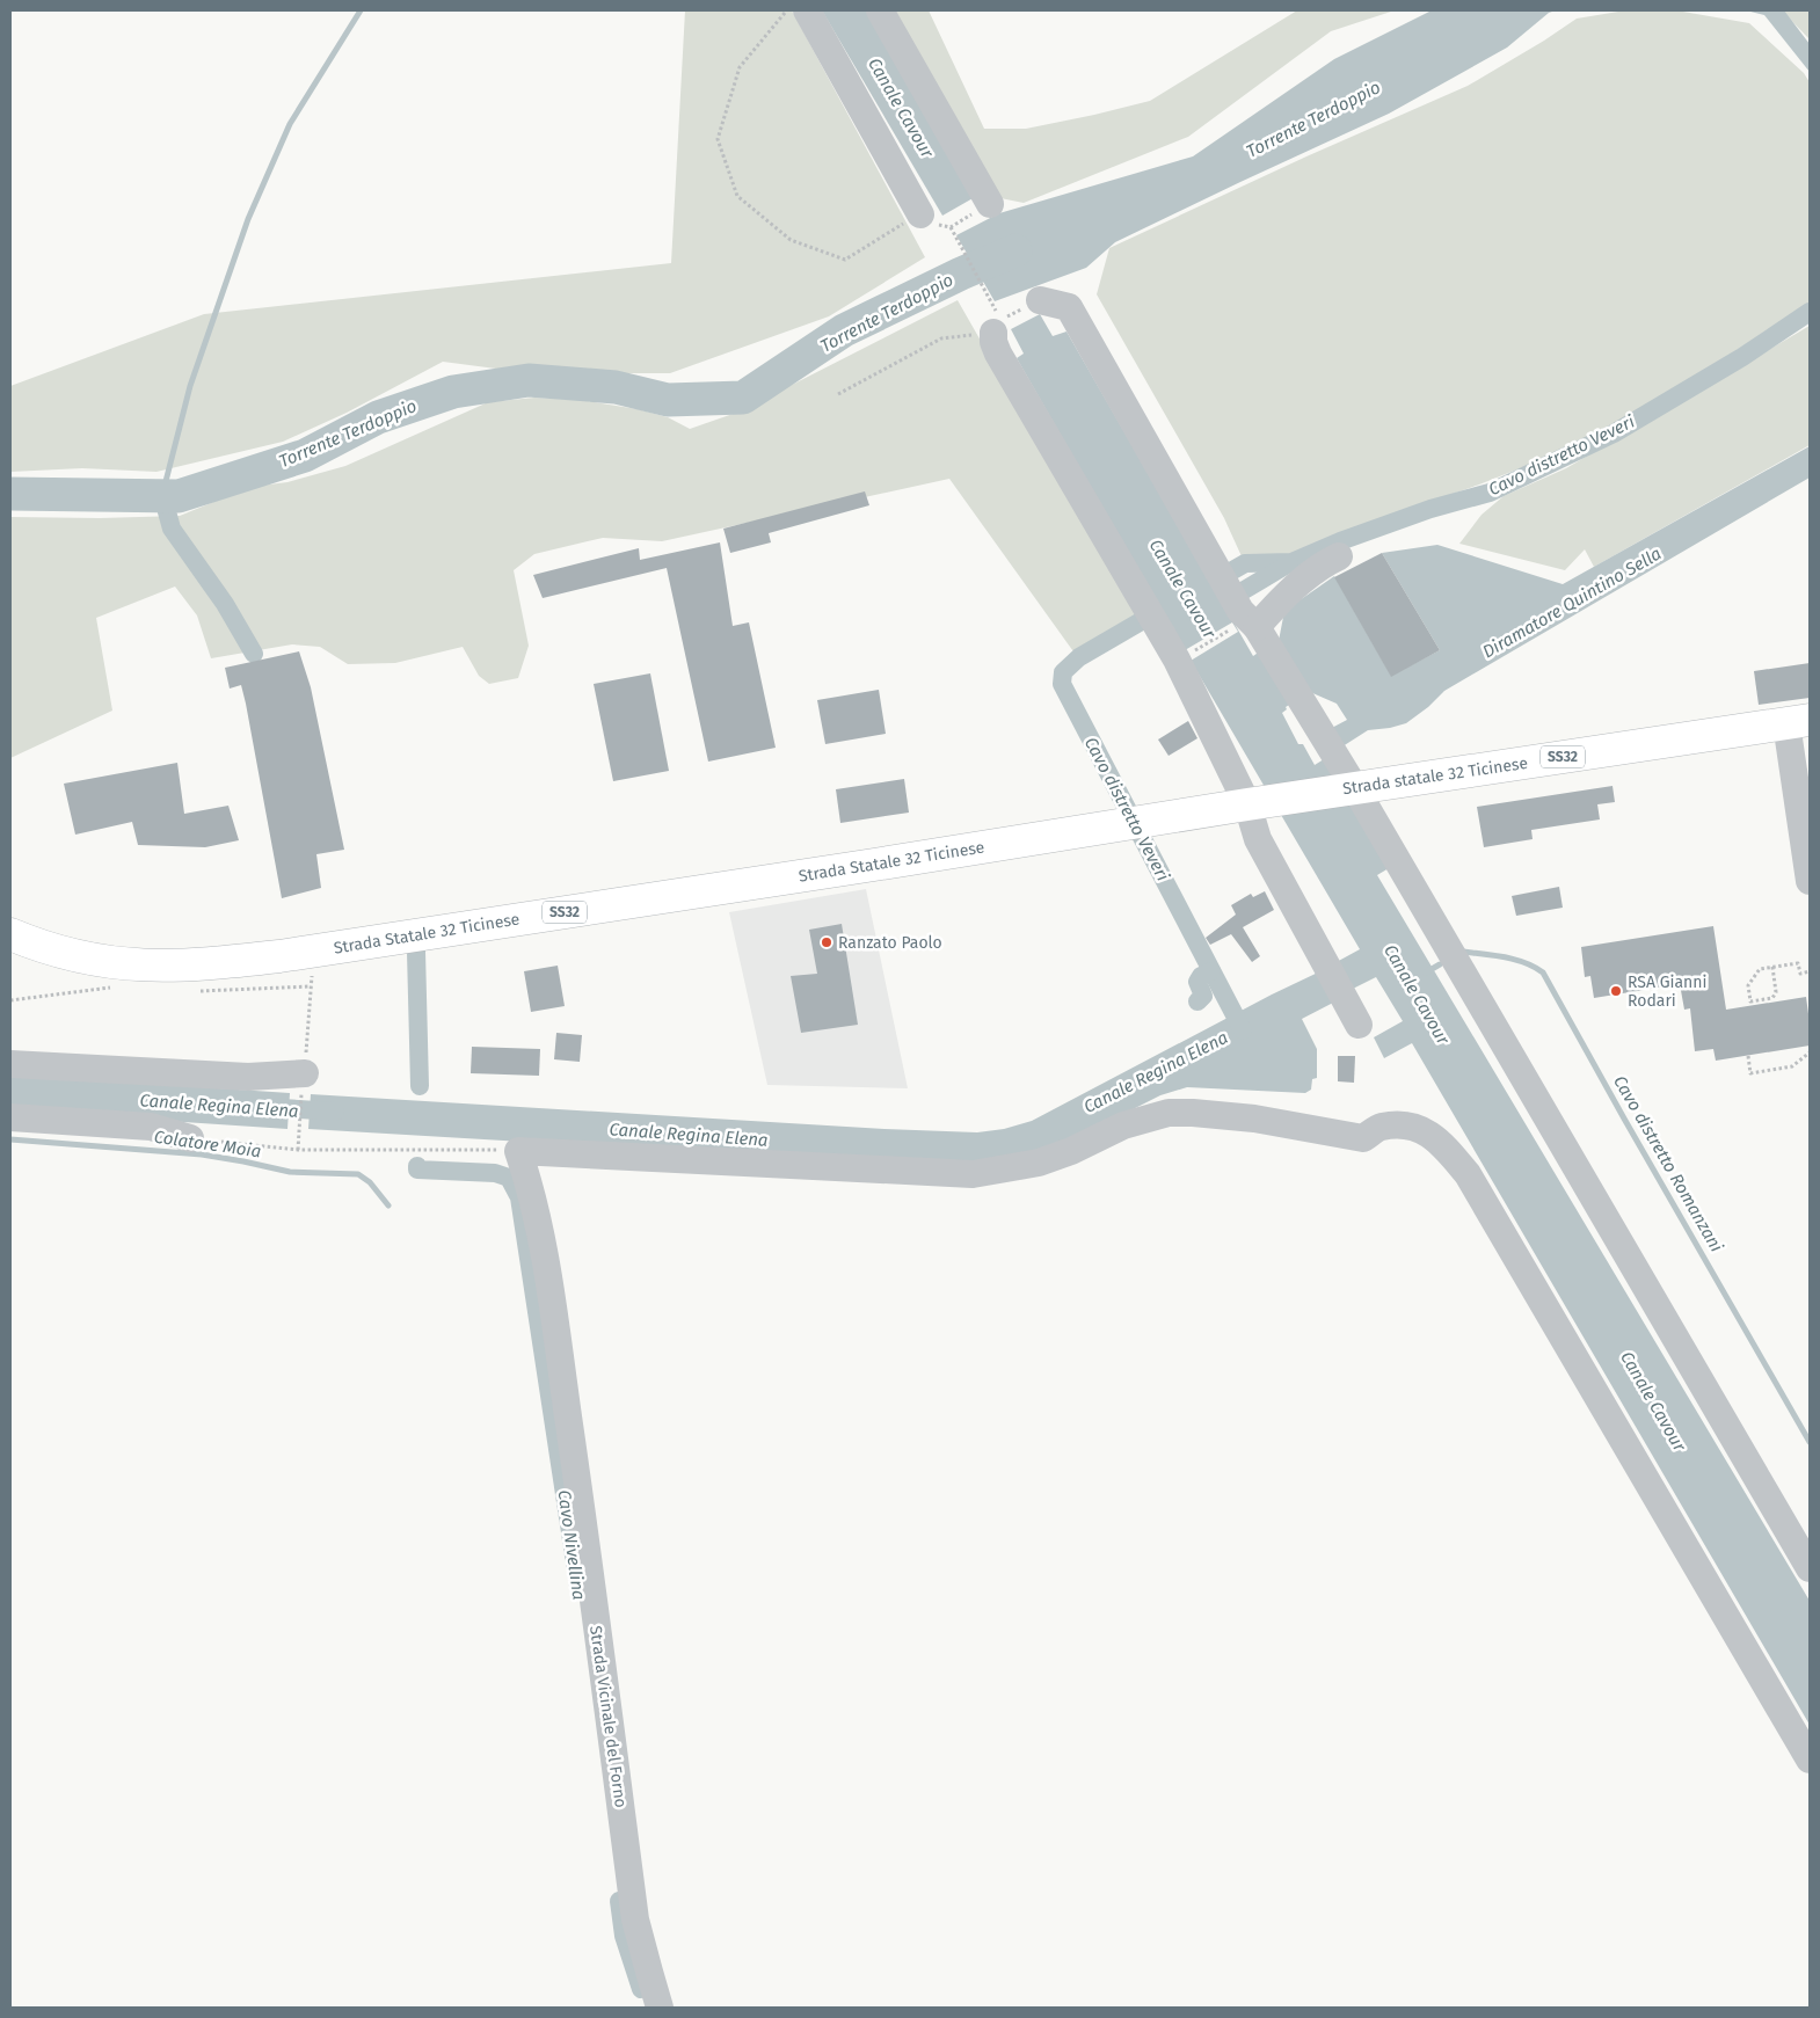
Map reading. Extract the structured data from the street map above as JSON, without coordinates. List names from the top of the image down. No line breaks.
{"streets":{"main road":["SS32","Strada statale 32 Ticinese","Strada Statale 32 Ticinese"],"street":["Strada Vicinale del Forno"]},"crossings":[["Strada statale 32 Ticinese","Strada Statale 32 Ticinese"]],"water":["Canale Cavour","Torrente Terdoppio","Cavo distretto Veveri","Diramatore Quintino Sella","Canale Regina Elena","Colatore Moia","Cavo distretto Romanzani","Cavo Nivellina"],"places":["Ranzato Paolo","RSA Gianni Rodari"]}
